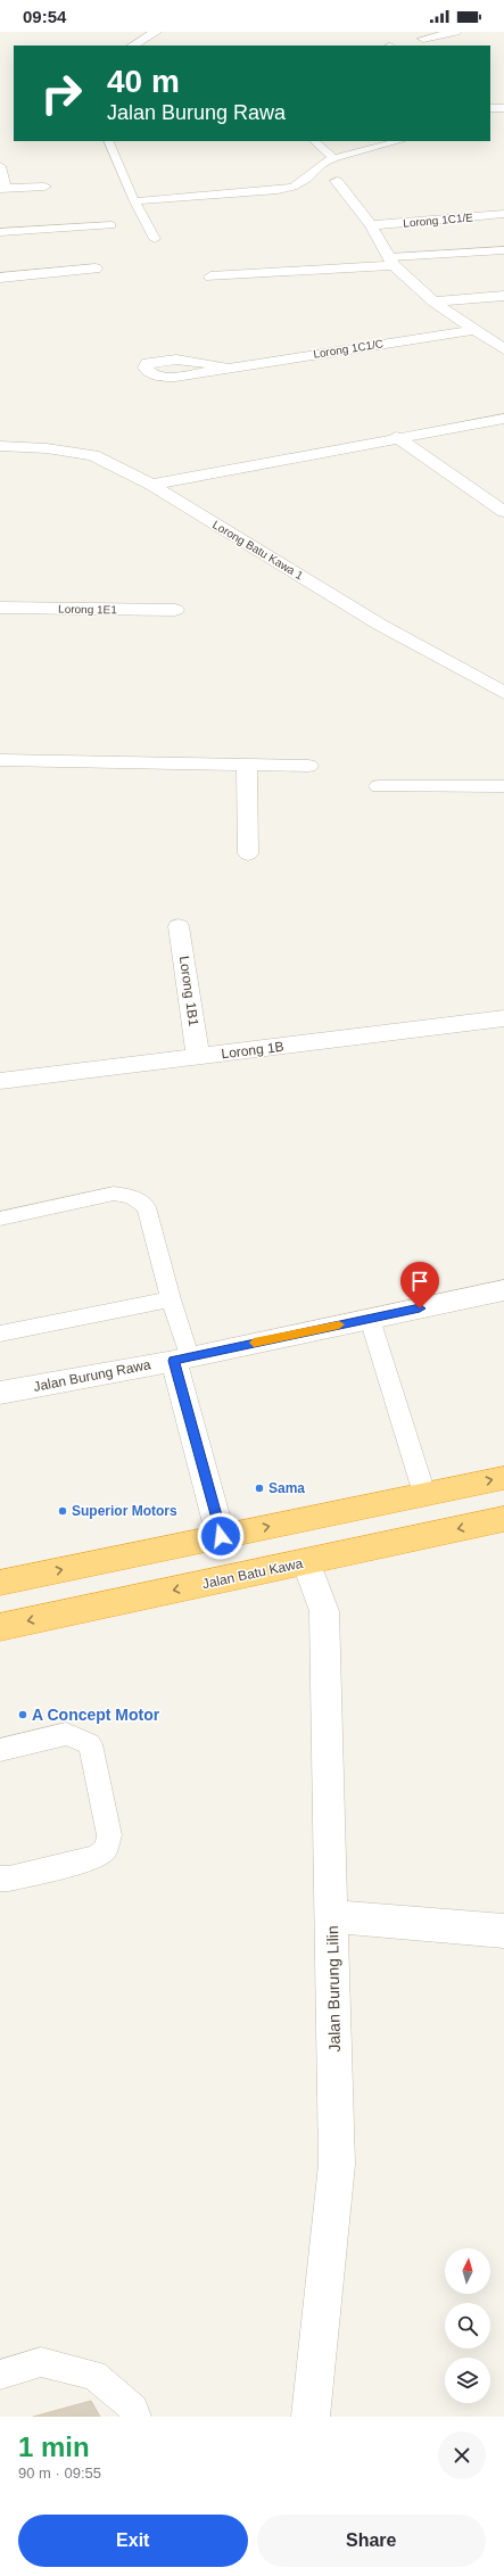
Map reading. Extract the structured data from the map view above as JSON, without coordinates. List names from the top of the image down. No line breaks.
{"streets":{"highway":["Jalan Batu Kawa"],"street":["Lorong 1C1/E","Lorong 1C1/C","Lorong Batu Kawa 1","Lorong 1E1","Lorong 1B1","Lorong 1B","Jalan Burung Rawa","Jalan Burung Lilin"]},"crossings":[["Lorong 1B1","Lorong 1B"],["Jalan Batu Kawa","Jalan Burung Lilin"]],"places":["Sama","Superior Motors","A Concept Motor"],"north":"top","page":{"status":"09:54","turn":["40 m","Jalan Burung Rawa"],"heading":["1 min","90 m · 09:55"],"buttons":["Exit","Share"]}}
